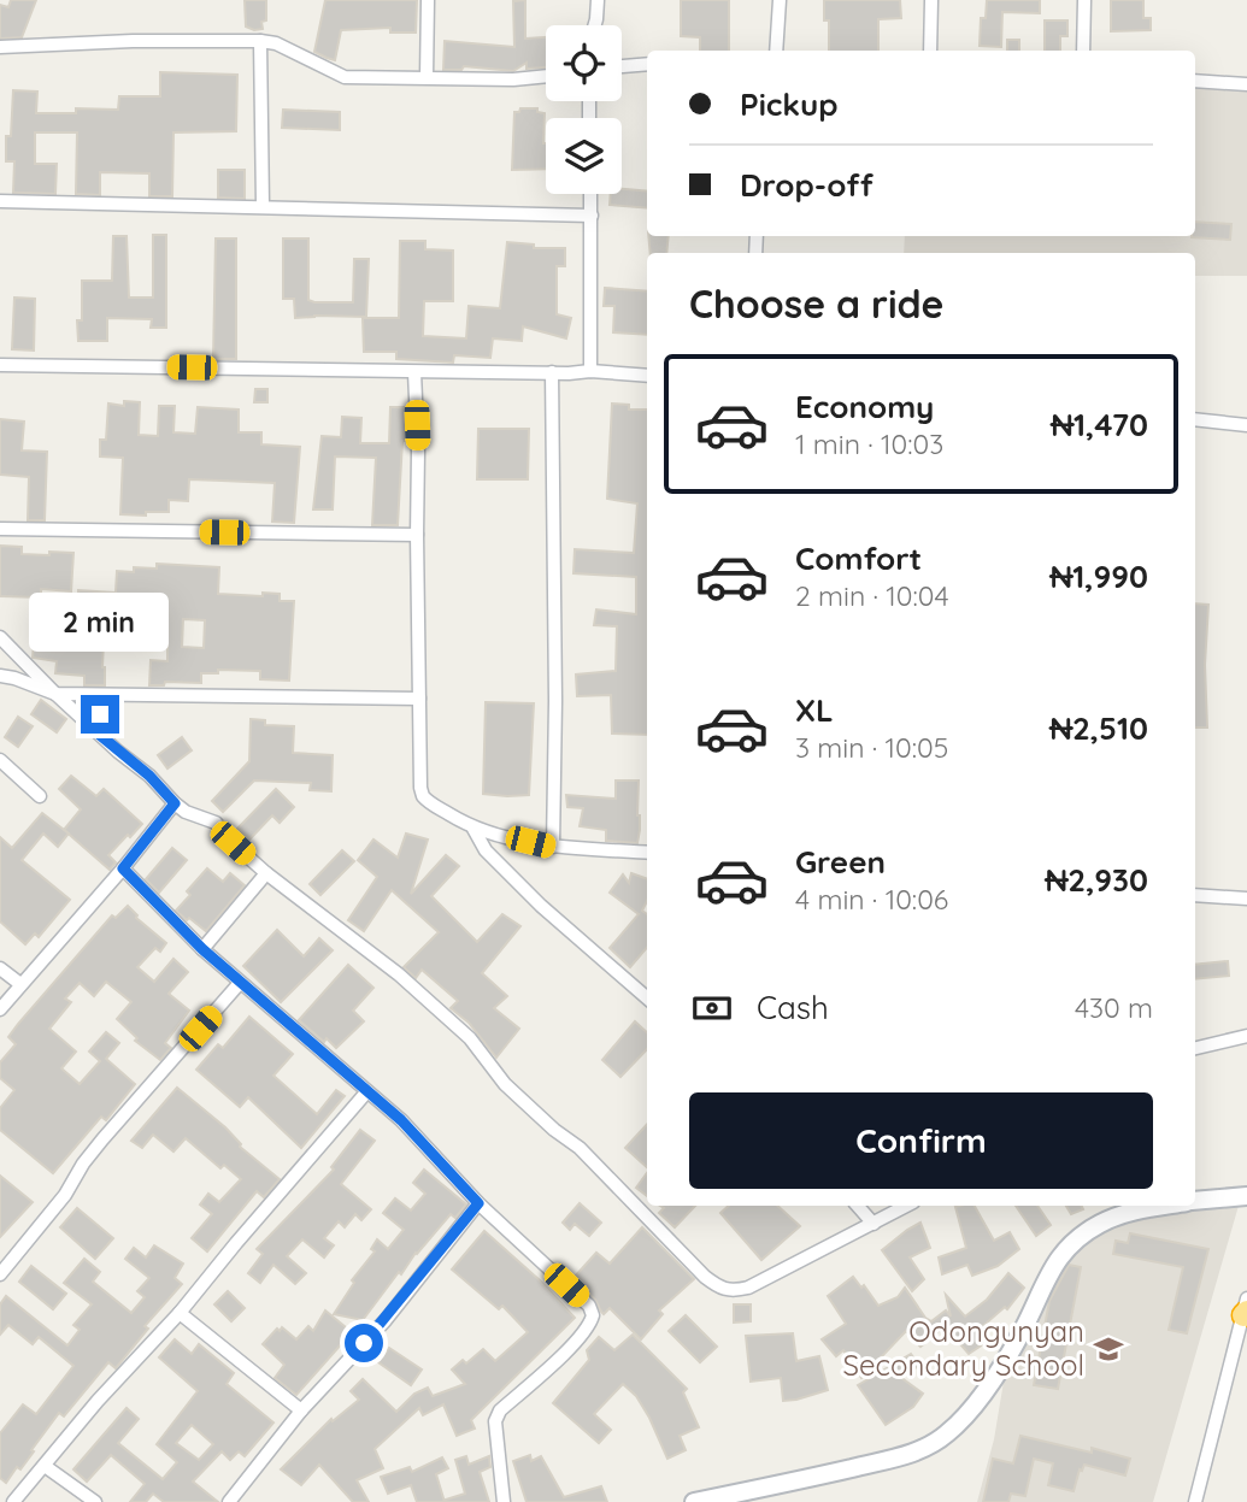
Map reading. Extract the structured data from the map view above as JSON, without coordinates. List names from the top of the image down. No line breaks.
{"places":{"school or university":["Odongunyan Secondary School"]},"page":{"banner":["Pickup","Drop-off"],"heading":"Choose a ride","list":[{"name":"Economy","note":"1 min · 10:03","value":"₦1,470"},{"name":"Comfort","note":"2 min · 10:04","value":"₦1,990"},{"name":"XL","note":"3 min · 10:05","value":"₦2,510"},{"name":"Green","note":"4 min · 10:06","value":"₦2,930"}],"bubble":"2 min","pay":["Cash","430 m"],"buttons":"Confirm"}}
